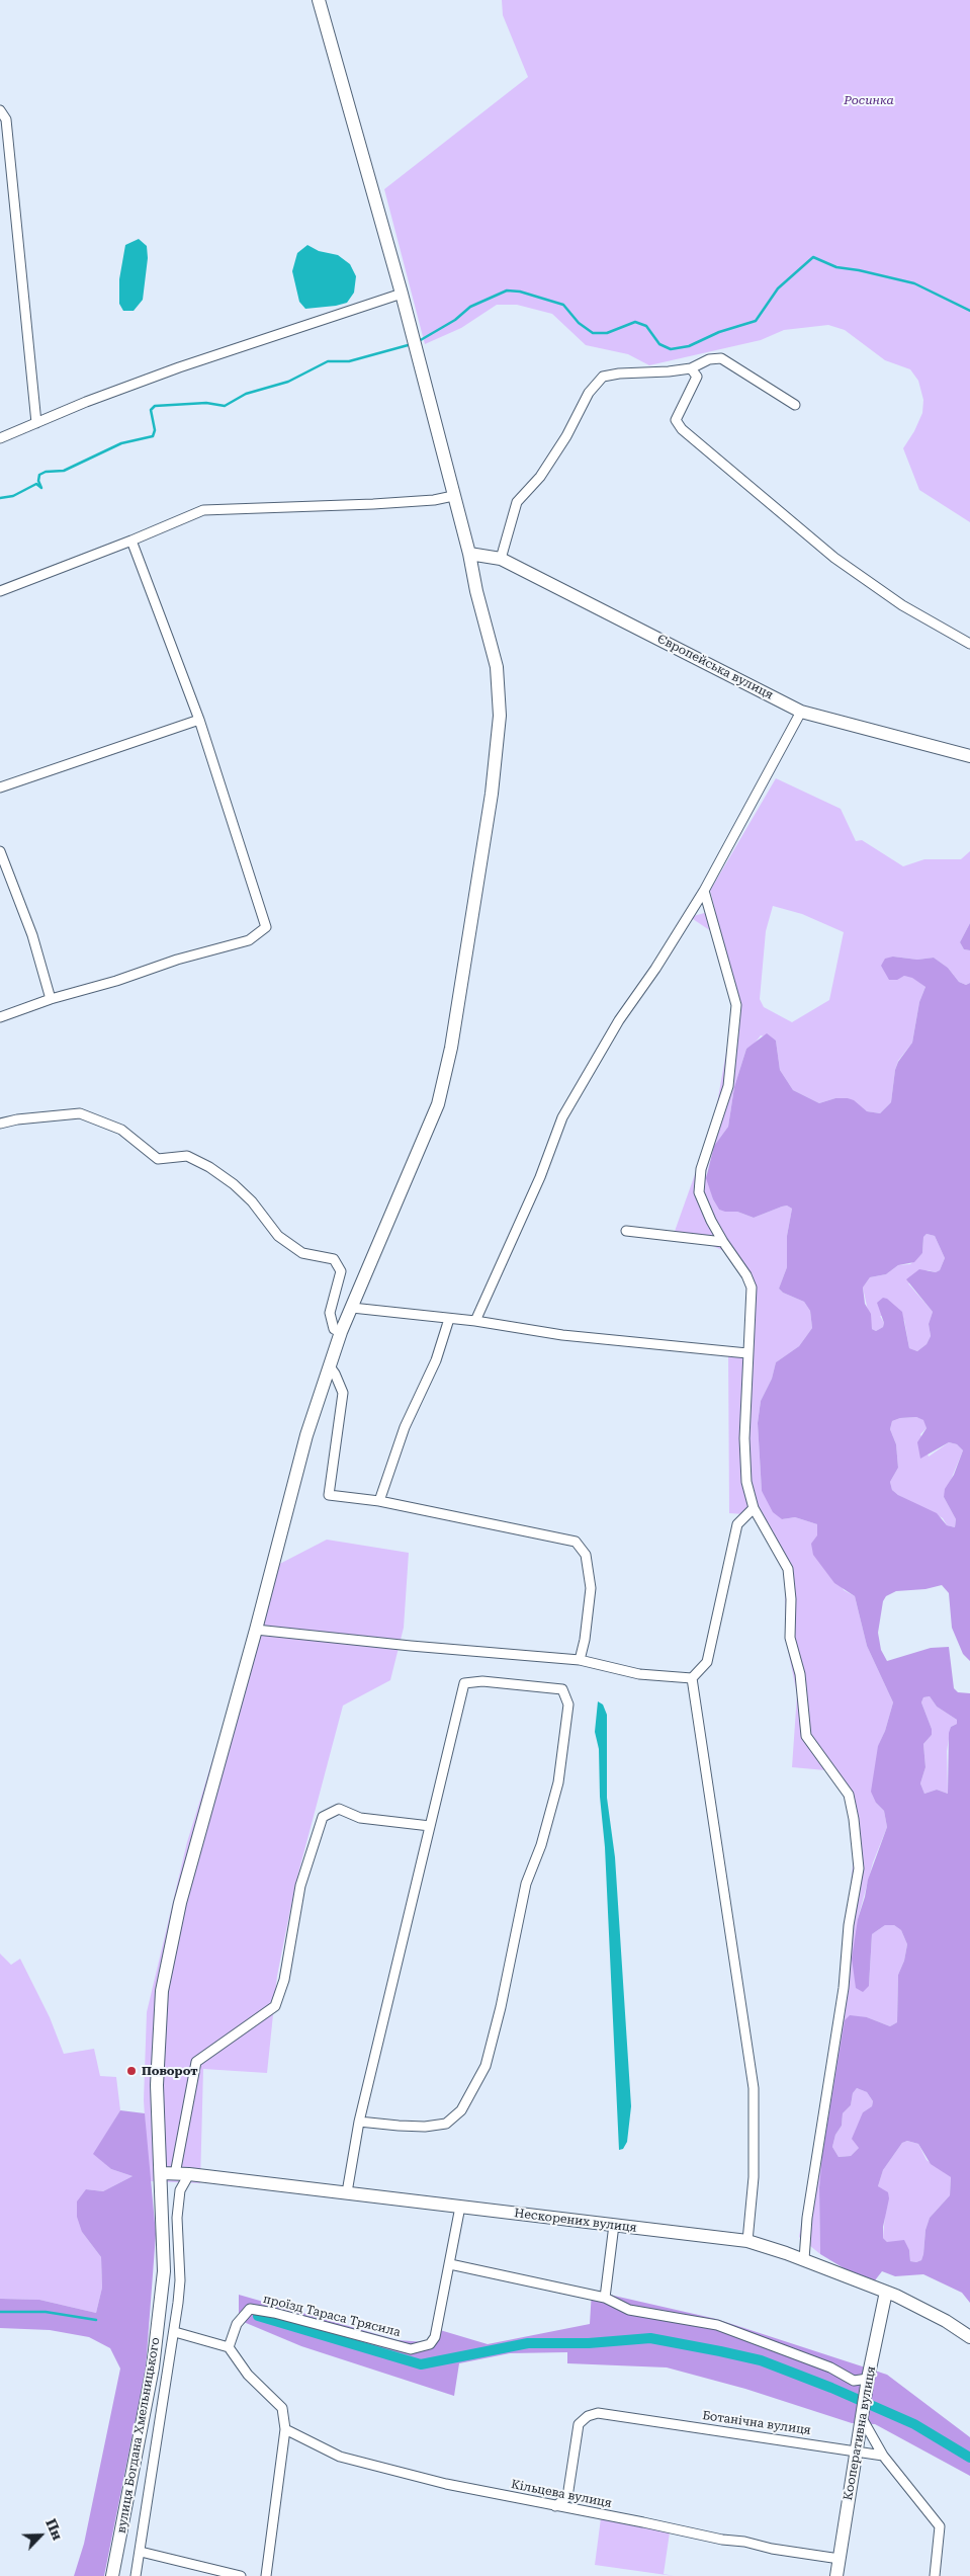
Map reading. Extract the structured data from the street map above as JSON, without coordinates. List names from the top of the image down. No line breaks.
{"streets":{"main road":["Європейська вулиця","Нескорених вулиця","Кооперативна вулиця","вулиця Богдана Хмельницького"],"street":["проїзд Тараса Трясила","Ботанічна вулиця","Кільцева вулиця"]},"crossings":[["Європейська вулиця","вулиця Богдана Хмельницького"],["Нескорених вулиця","проїзд Тараса Трясила"],["Нескорених вулиця","Кооперативна вулиця"],["Нескорених вулиця","вулиця Богдана Хмельницького"],["Ботанічна вулиця","Кооперативна вулиця"],["Ботанічна вулиця","Кільцева вулиця"],["Кооперативна вулиця","Кільцева вулиця"]],"parks":["Росинка"],"places":["Поворот"],"north":"top right"}
